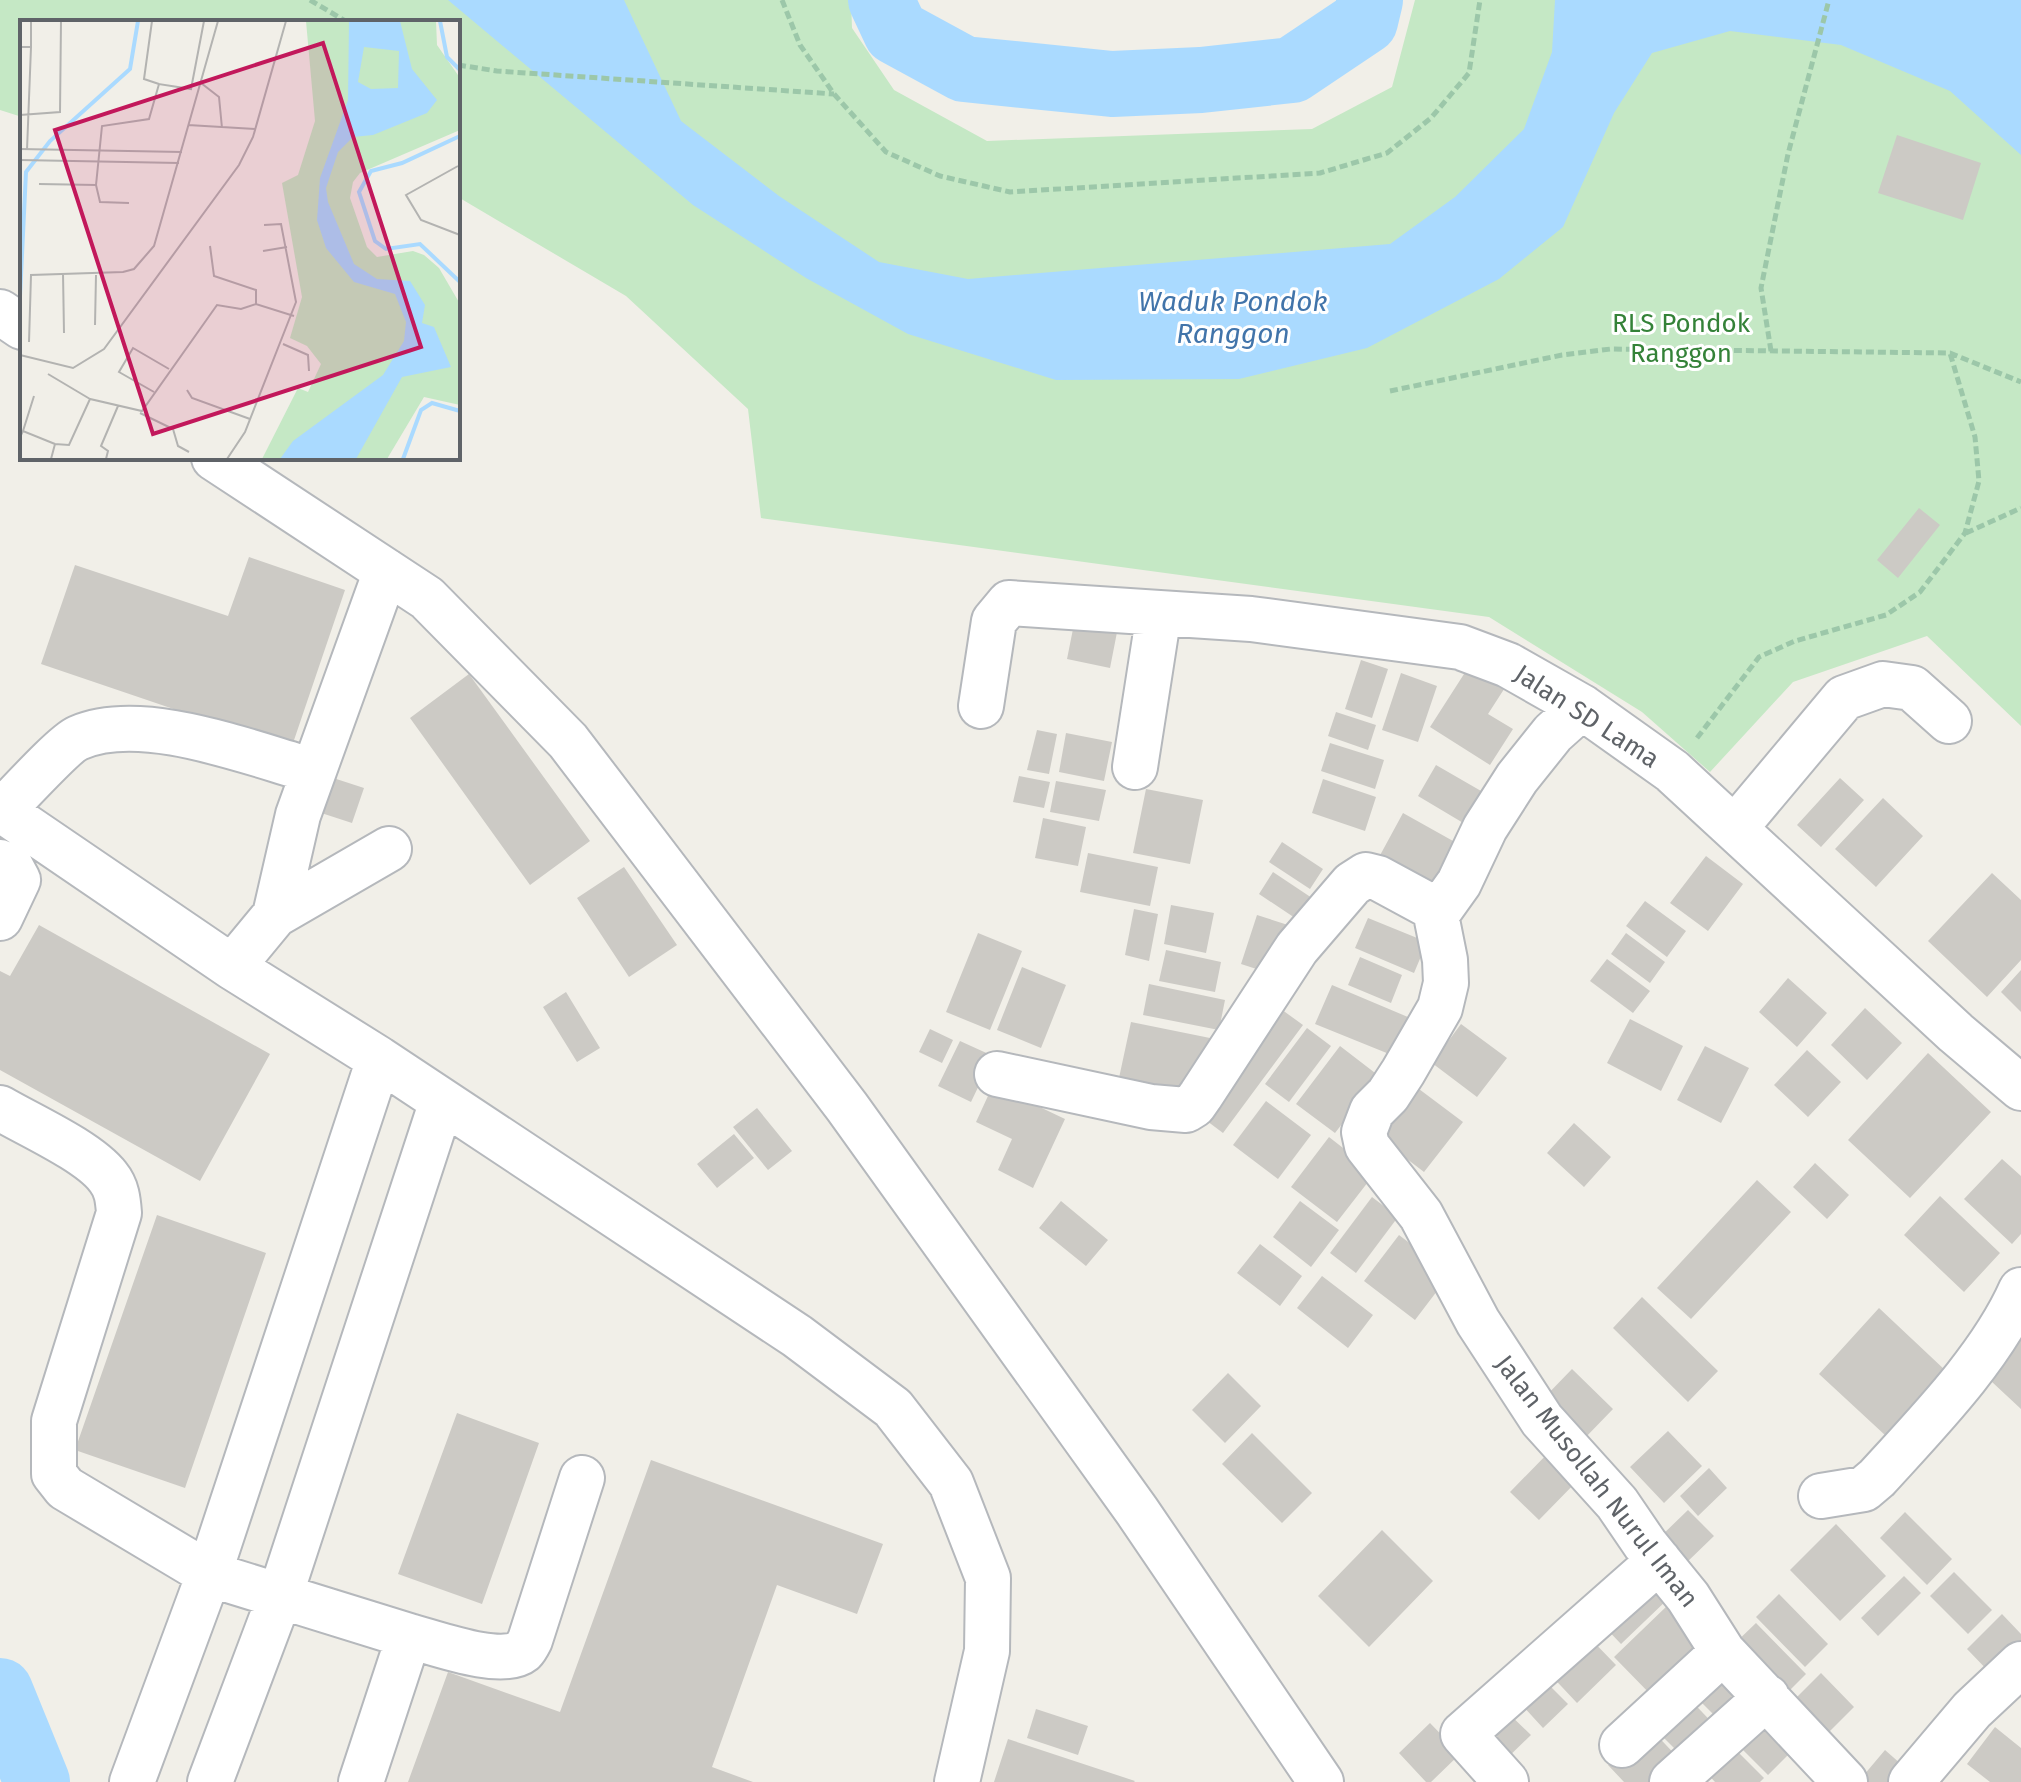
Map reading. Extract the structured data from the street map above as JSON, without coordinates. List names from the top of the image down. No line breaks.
{"streets":{"street":["Jalan SD Lama","Jalan Musollah Nurul Iman"]},"water":["Waduk Pondok Ranggon"],"parks":["RLS Pondok Ranggon"]}
